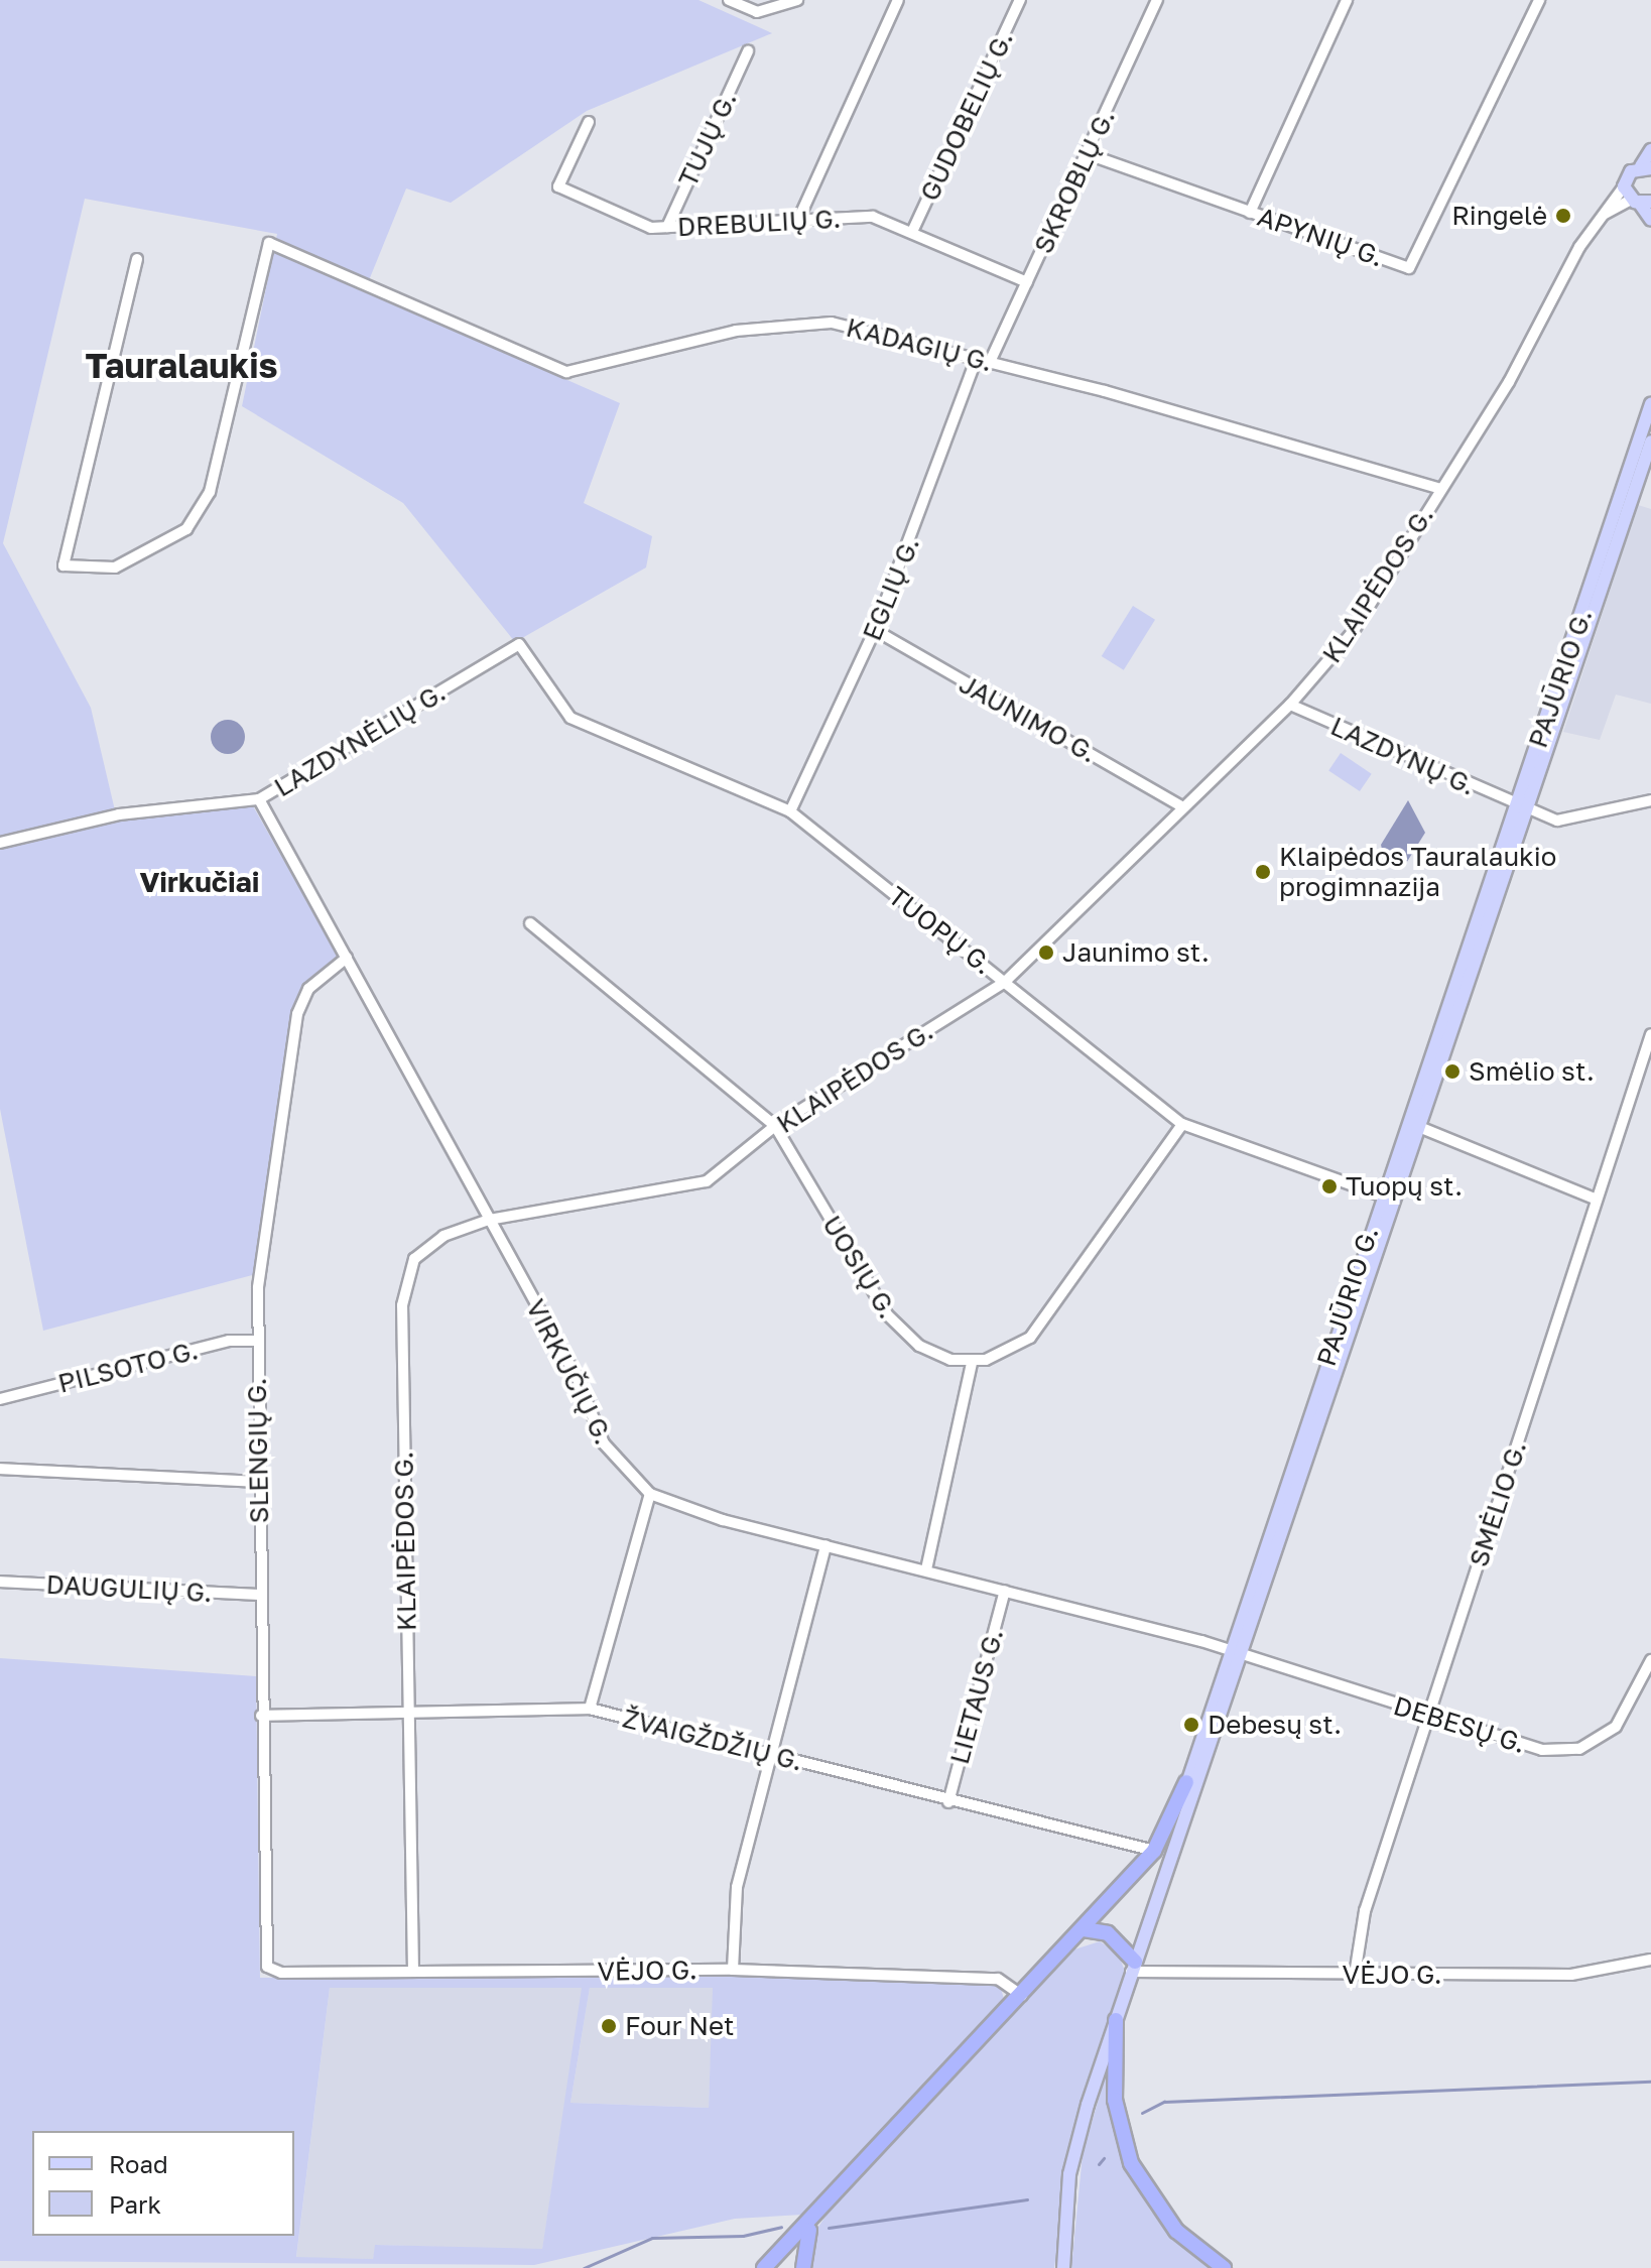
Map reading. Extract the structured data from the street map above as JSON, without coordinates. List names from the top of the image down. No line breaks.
{"streets":{"main road":["PAJŪRIO G."],"street":["GUDOBELIŲ G.","TUJŲ G.","SKROBLŲ G.","DREBULIŲ G.","APYNIŲ G.","KADAGIŲ G.","KLAIPĖDOS G.","EGLIŲ G.","JAUNIMO G.","LAZDYNĖLIŲ G.","LAZDYNŲ G.","TUOPŲ G.","UOSIŲ G.","PILSOTO G.","VIRKUČIŲ G.","SLENGIŲ G.","SMĖLIO G.","DAUGULIŲ G.","LIETAUS G.","DEBESŲ G.","ŽVAIGŽDŽIŲ G.","VĖJO G."]},"crossings":[["GUDOBELIŲ G.","DREBULIŲ G."],["TUJŲ G.","DREBULIŲ G."],["SKROBLŲ G.","DREBULIŲ G."],["SKROBLŲ G.","APYNIŲ G."],["SKROBLŲ G.","KADAGIŲ G."],["KADAGIŲ G.","KLAIPĖDOS G."],["KADAGIŲ G.","EGLIŲ G."],["KLAIPĖDOS G.","JAUNIMO G."],["KLAIPĖDOS G.","LAZDYNŲ G."],["KLAIPĖDOS G.","TUOPŲ G."],["KLAIPĖDOS G.","UOSIŲ G."],["KLAIPĖDOS G.","VIRKUČIŲ G."],["KLAIPĖDOS G.","ŽVAIGŽDŽIŲ G."],["KLAIPĖDOS G.","VĖJO G."],["EGLIŲ G.","JAUNIMO G."],["EGLIŲ G.","TUOPŲ G."],["PAJŪRIO G.","LAZDYNŲ G."],["PAJŪRIO G.","TUOPŲ G."],["PAJŪRIO G.","DEBESŲ G."],["PAJŪRIO G.","VĖJO G."],["LAZDYNĖLIŲ G.","TUOPŲ G."],["LAZDYNĖLIŲ G.","VIRKUČIŲ G."],["PILSOTO G.","SLENGIŲ G."],["VIRKUČIŲ G.","SLENGIŲ G."],["SLENGIŲ G.","DAUGULIŲ G."],["SLENGIŲ G.","ŽVAIGŽDŽIŲ G."],["SLENGIŲ G.","VĖJO G."],["SMĖLIO G.","DEBESŲ G."],["SMĖLIO G.","VĖJO G."],["LIETAUS G.","ŽVAIGŽDŽIŲ G."]],"districts":["Tauralaukis","Virkučiai"],"places":["Ringelė","Klaipėdos Tauralaukio progimnazija","Jaunimo st.","Smėlio st.","Tuopų st.","Debesų st.","Four Net"],"legend":["Road","Park"]}
